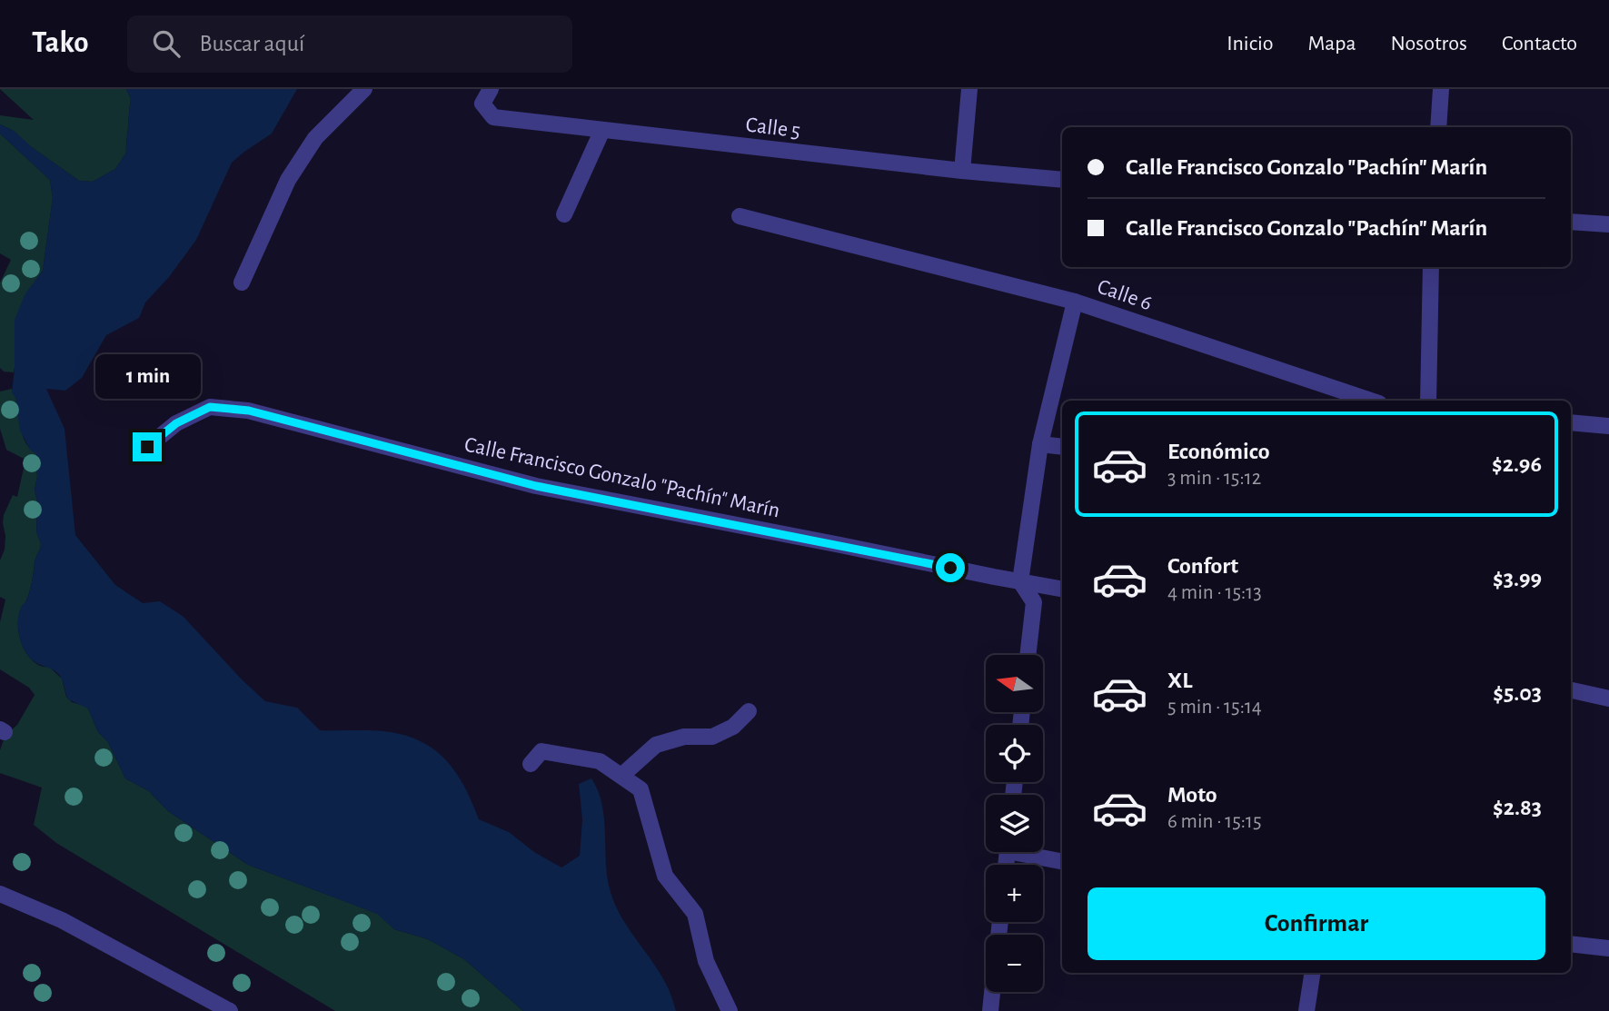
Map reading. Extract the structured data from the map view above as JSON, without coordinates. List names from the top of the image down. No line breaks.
{"streets":{"street":["Calle 5","Calle 6","Calle Francisco Gonzalo \"Pachín\" Marín"]},"north":"left","page":{"header":"Tako","search":"Buscar aquí","nav":["Inicio","Mapa","Nosotros","Contacto"],"banner":["Calle Francisco Gonzalo \"Pachín\" Marín","Calle Francisco Gonzalo \"Pachín\" Marín"],"bubble":"1 min","list":[{"name":"Económico","note":"3 min · 15:12","value":"$2.96"},{"name":"Confort","note":"4 min · 15:13","value":"$3.99"},{"name":"XL","note":"5 min · 15:14","value":"$5.03"},{"name":"Moto","note":"6 min · 15:15","value":"$2.83"}],"map_buttons":["+","−"],"buttons":"Confirmar"}}
